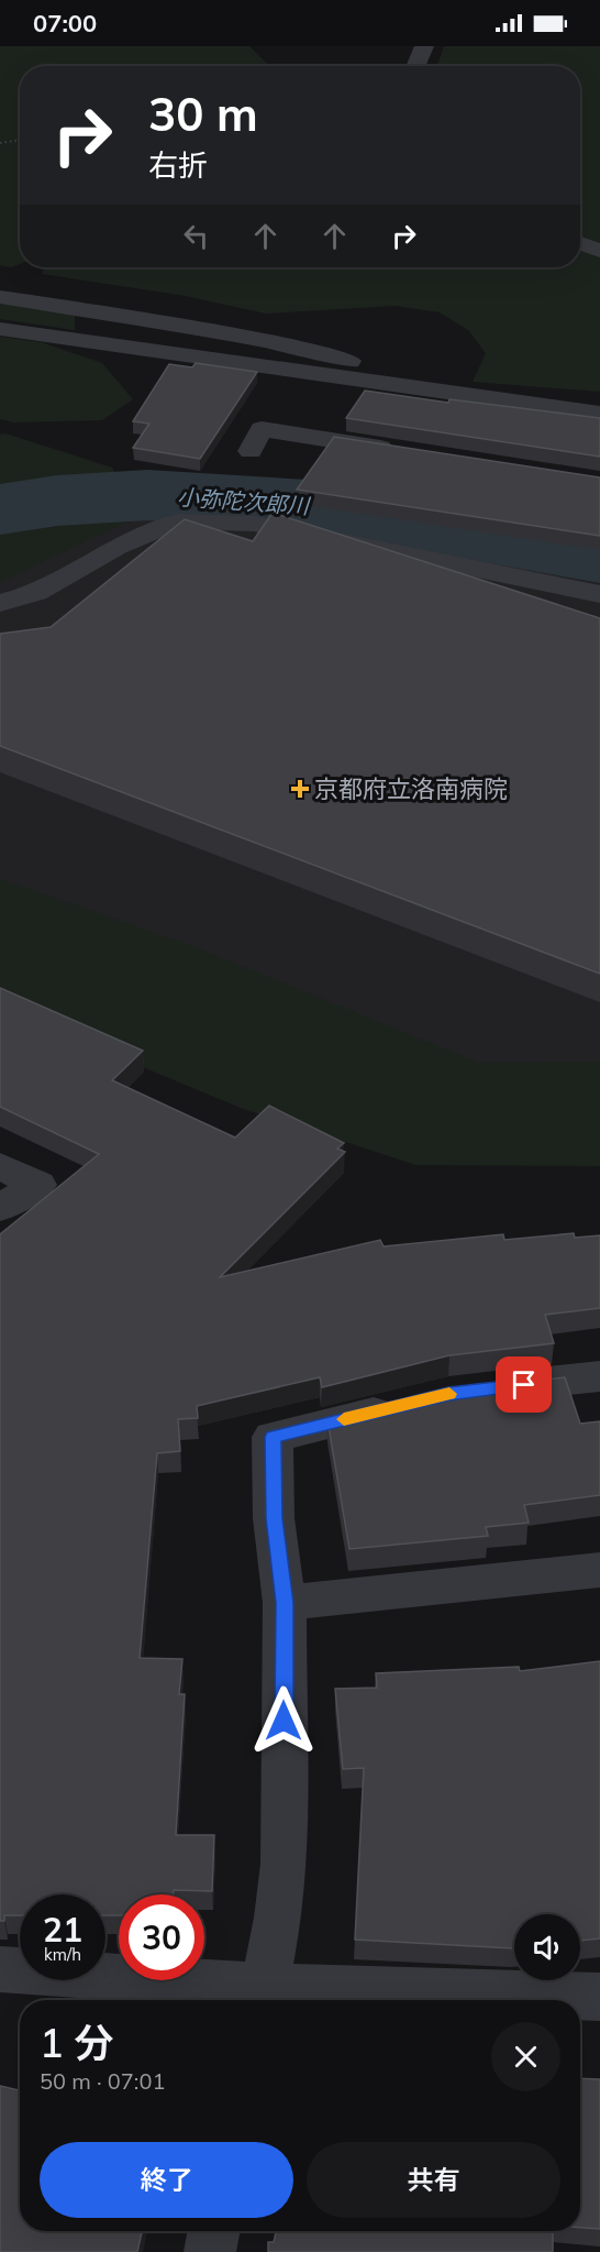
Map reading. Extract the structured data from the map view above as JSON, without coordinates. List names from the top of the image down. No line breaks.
{"water":["小弥陀次郎川"],"places":{"health":["京都府立洛南病院"]},"page":{"status":"07:00","turn":["30 m","右折"],"speed":"21 km/h","limit":"30","heading":["1 分","50 m · 07:01"],"buttons":["終了","共有"]}}
